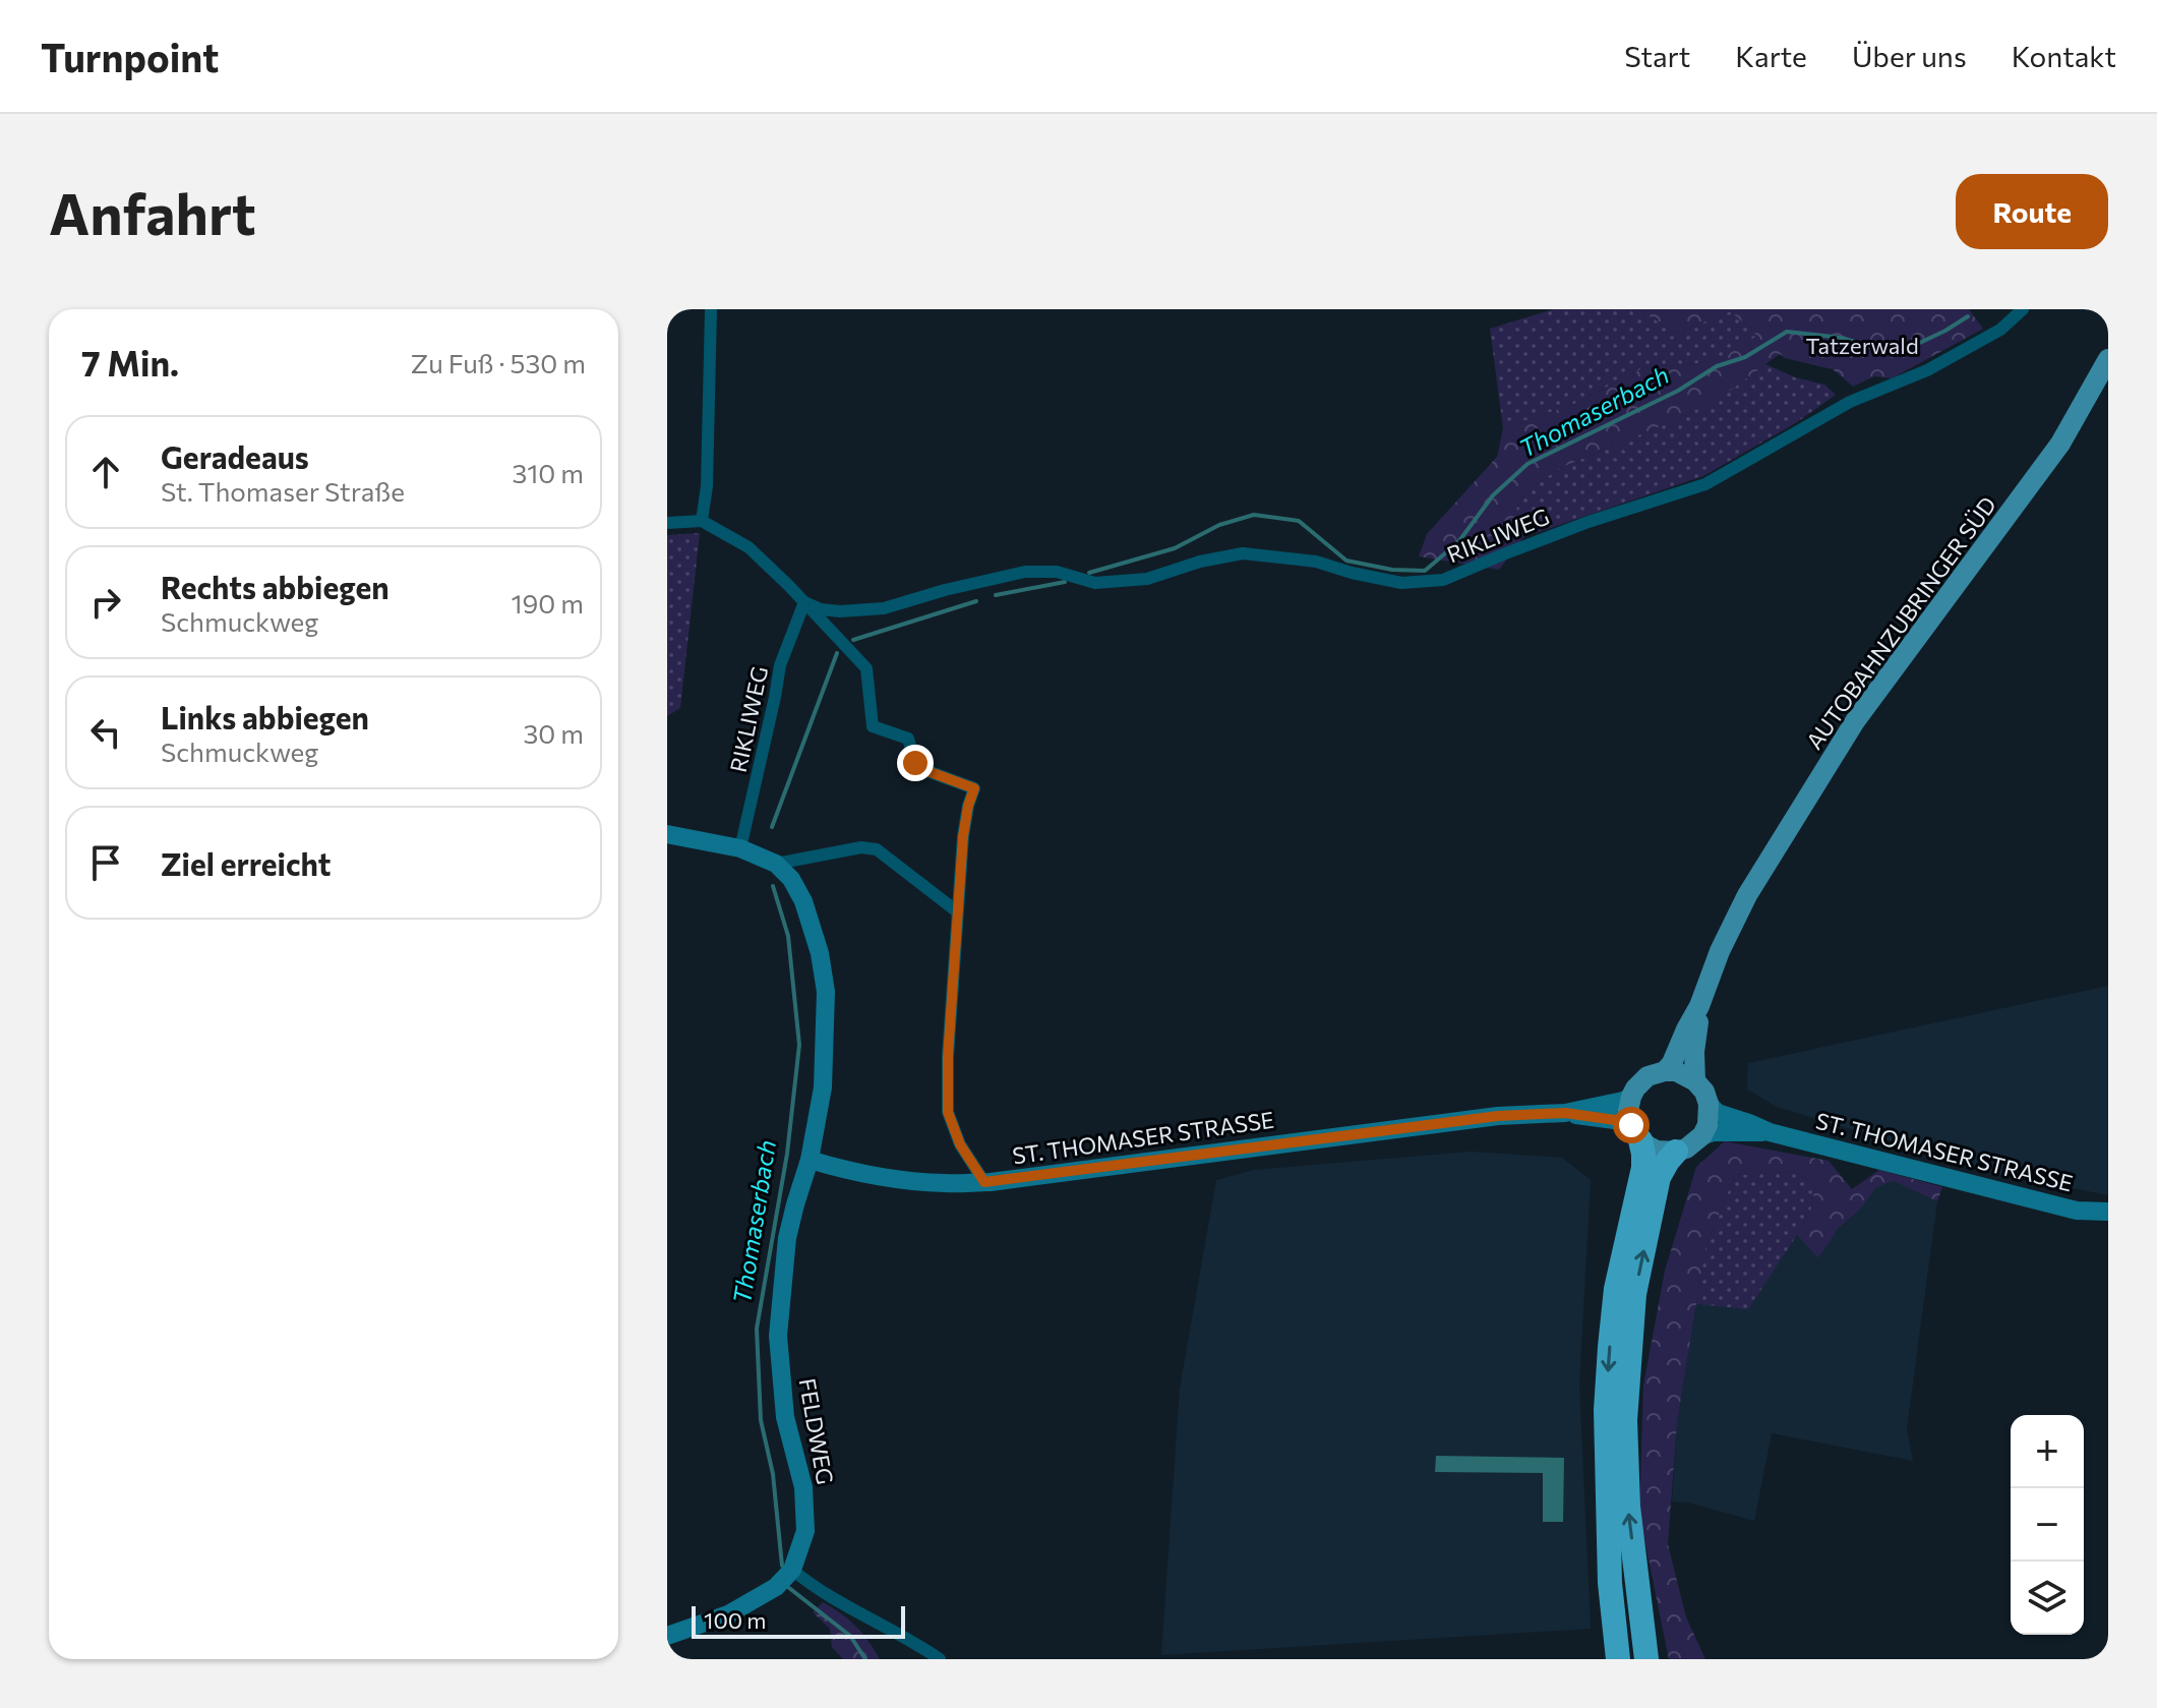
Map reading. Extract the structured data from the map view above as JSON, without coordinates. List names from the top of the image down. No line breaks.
{"streets":{"main road":["AUTOBAHNZUBRINGER SÜD","ST. THOMASER STRASSE","FELDWEG"],"street":["RIKLIWEG"]},"crossings":[["AUTOBAHNZUBRINGER SÜD","ST. THOMASER STRASSE"],["ST. THOMASER STRASSE","FELDWEG"]],"water":["Thomaserbach"],"parks":["Tatzerwald"],"scale_bar":"100 m","page":{"header":"Turnpoint","nav":["Start","Karte","Über uns","Kontakt"],"buttons":"Route","title":"Anfahrt","heading":["7 Min.","Zu Fuß · 530 m"],"list":[["Geradeaus","St. Thomaser Straße","310 m"],["Rechts abbiegen","Schmuckweg","190 m"],["Links abbiegen","Schmuckweg","30 m"],"Ziel erreicht"],"map_buttons":["+","−"],"scale":"100 m"}}
